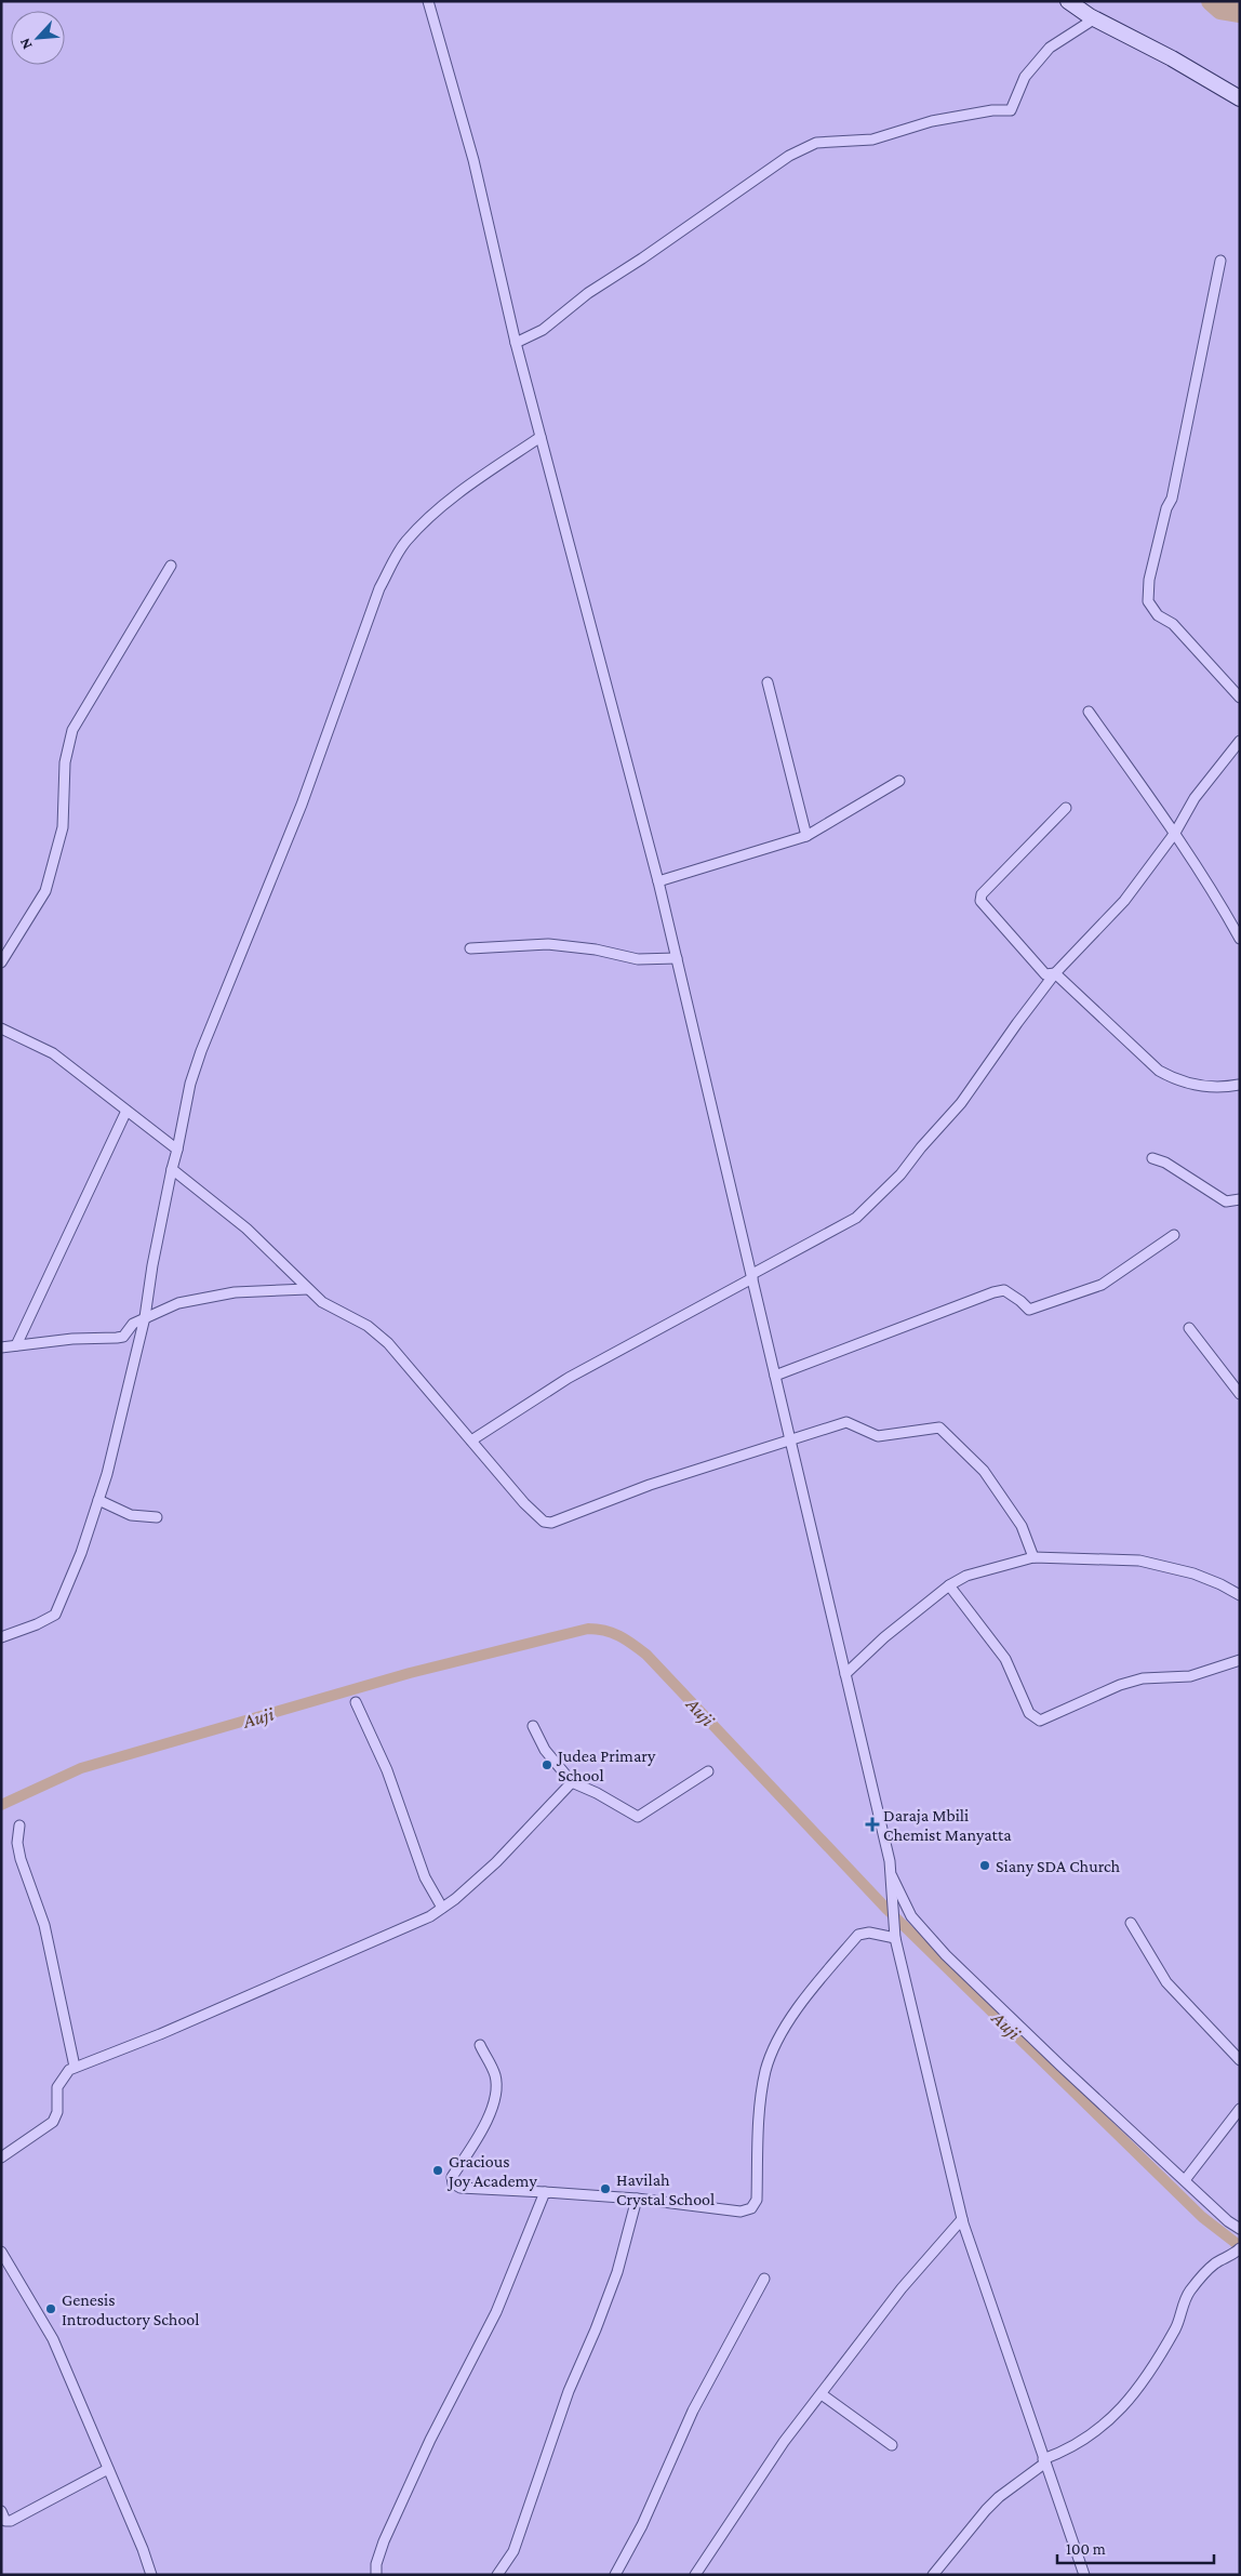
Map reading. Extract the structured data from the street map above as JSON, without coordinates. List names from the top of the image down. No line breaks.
{"water":["Auji"],"places":{"other":["Judea Primary School","Siany SDA Church","Gracious Joy Academy","Havilah Crystal School","Genesis Introductory School"],"health":["Daraja Mbili Chemist Manyatta"]},"scale_bar":"100 m","north":"bottom left"}
